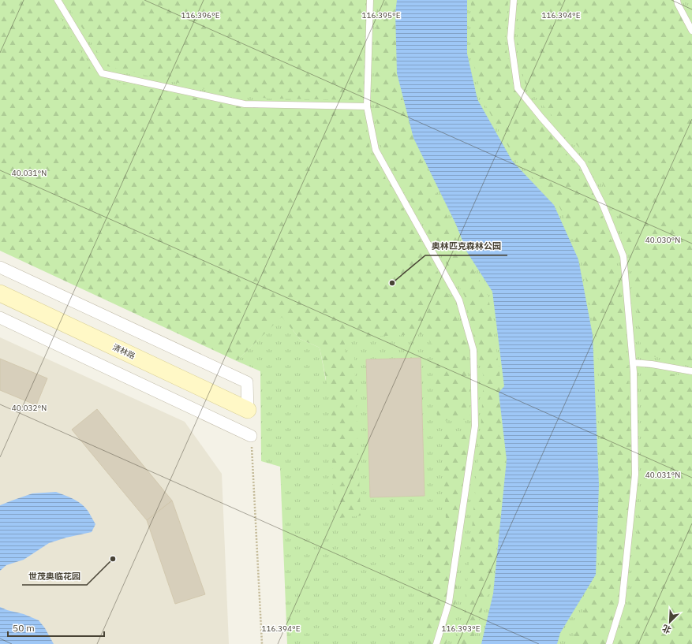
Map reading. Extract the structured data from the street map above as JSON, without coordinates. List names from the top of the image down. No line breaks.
{"streets":{"street":["清林路"]},"places":["奥林匹克森林公园","世茂奥临花园"],"scale_bar":"50 m","north":"bottom left","coordinates":["116.396°E","116.395°E","116.394°E","40.031°N","40.030°N","40.032°N","116.393°E"]}
